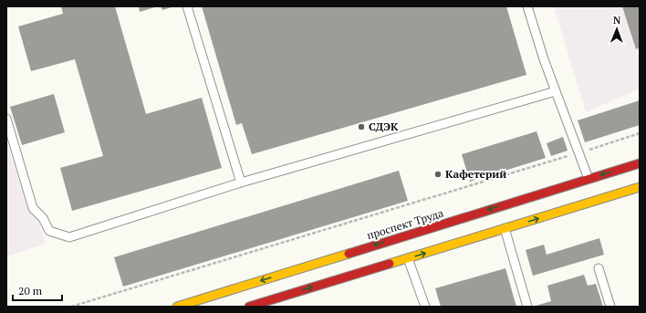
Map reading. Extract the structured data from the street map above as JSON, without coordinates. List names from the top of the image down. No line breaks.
{"streets":{"main road":["проспект Труда"]},"places":["СДЭК","Кафетерий"],"scale_bar":"20 m","north":"top"}
